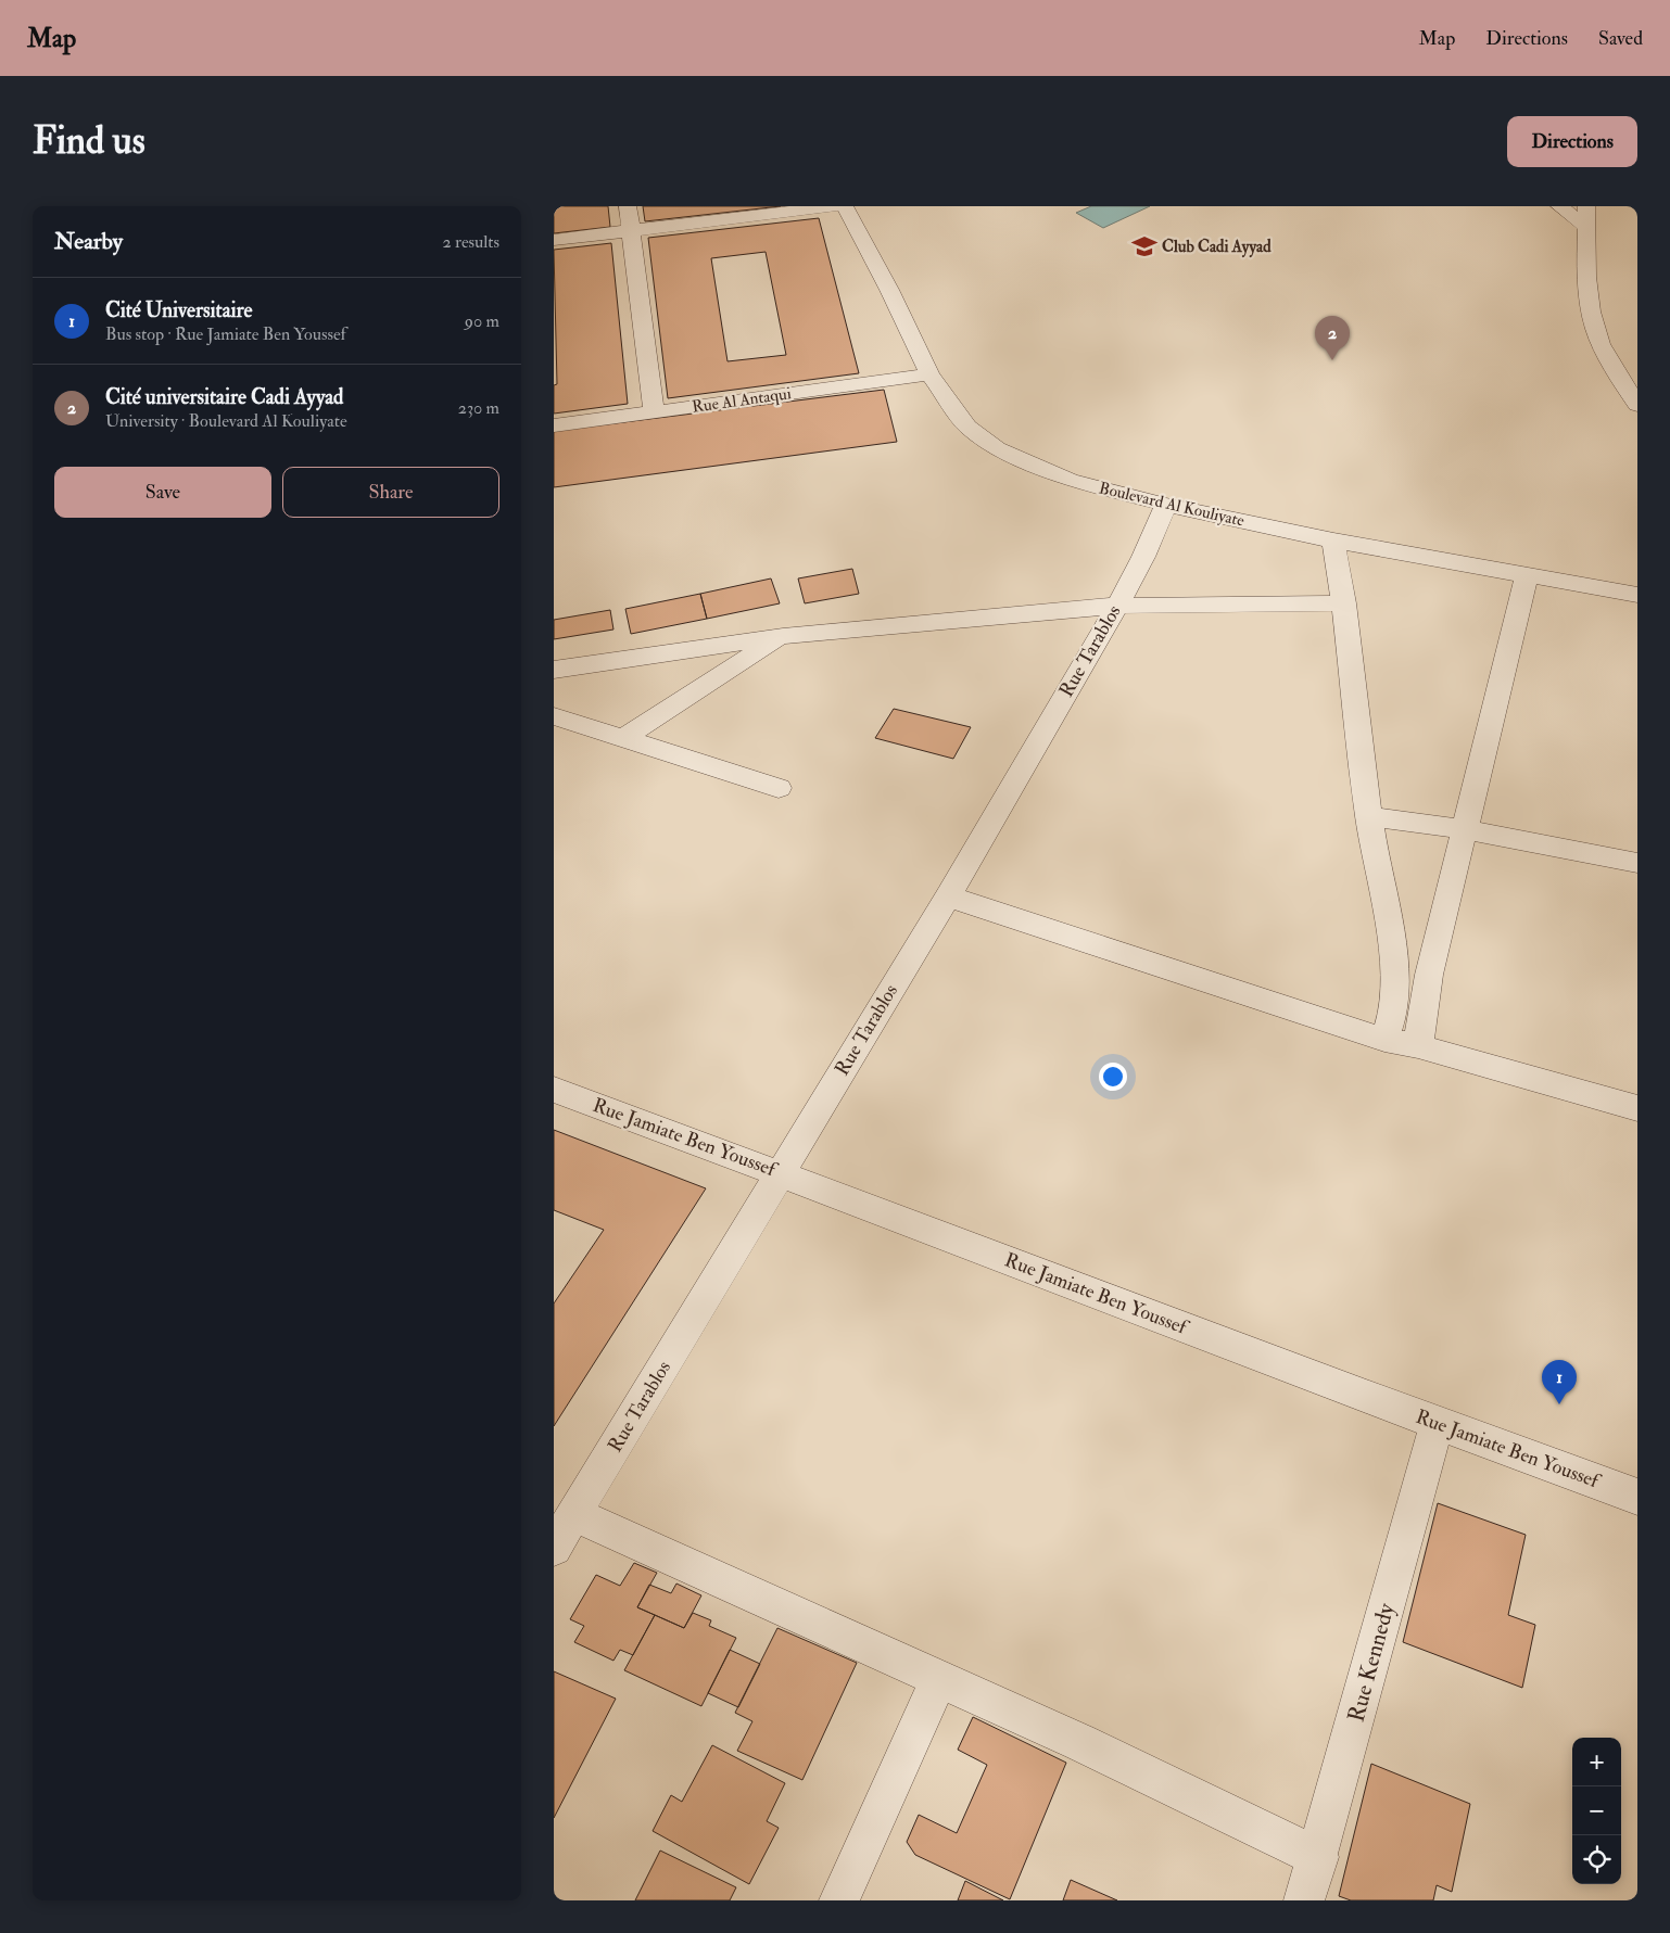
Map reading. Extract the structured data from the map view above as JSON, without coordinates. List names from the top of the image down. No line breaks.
{"streets":{"street":["Rue Al Antaqui","Boulevard Al Kouliyate","Rue Tarablos","Rue Jamiate Ben Youssef","Rue Kennedy"]},"crossings":[["Rue Al Antaqui","Boulevard Al Kouliyate"],["Boulevard Al Kouliyate","Rue Tarablos"],["Rue Tarablos","Rue Jamiate Ben Youssef"],["Rue Jamiate Ben Youssef","Rue Kennedy"]],"places":{"school or university":["Club Cadi Ayyad"]},"page":{"header":"Map","nav":["Map","Directions","Saved"],"buttons":["Directions",["Save","Share"]],"title":"Find us","heading":["Nearby","2 results"],"list":[{"mark":"1","name":"Cité Universitaire","note":"Bus stop · Rue Jamiate Ben Youssef","value":"90 m"},{"mark":"2","name":"Cité universitaire Cadi Ayyad","note":"University · Boulevard Al Kouliyate","value":"230 m"}],"pins":["2","1"],"map_buttons":["+","−"]}}
